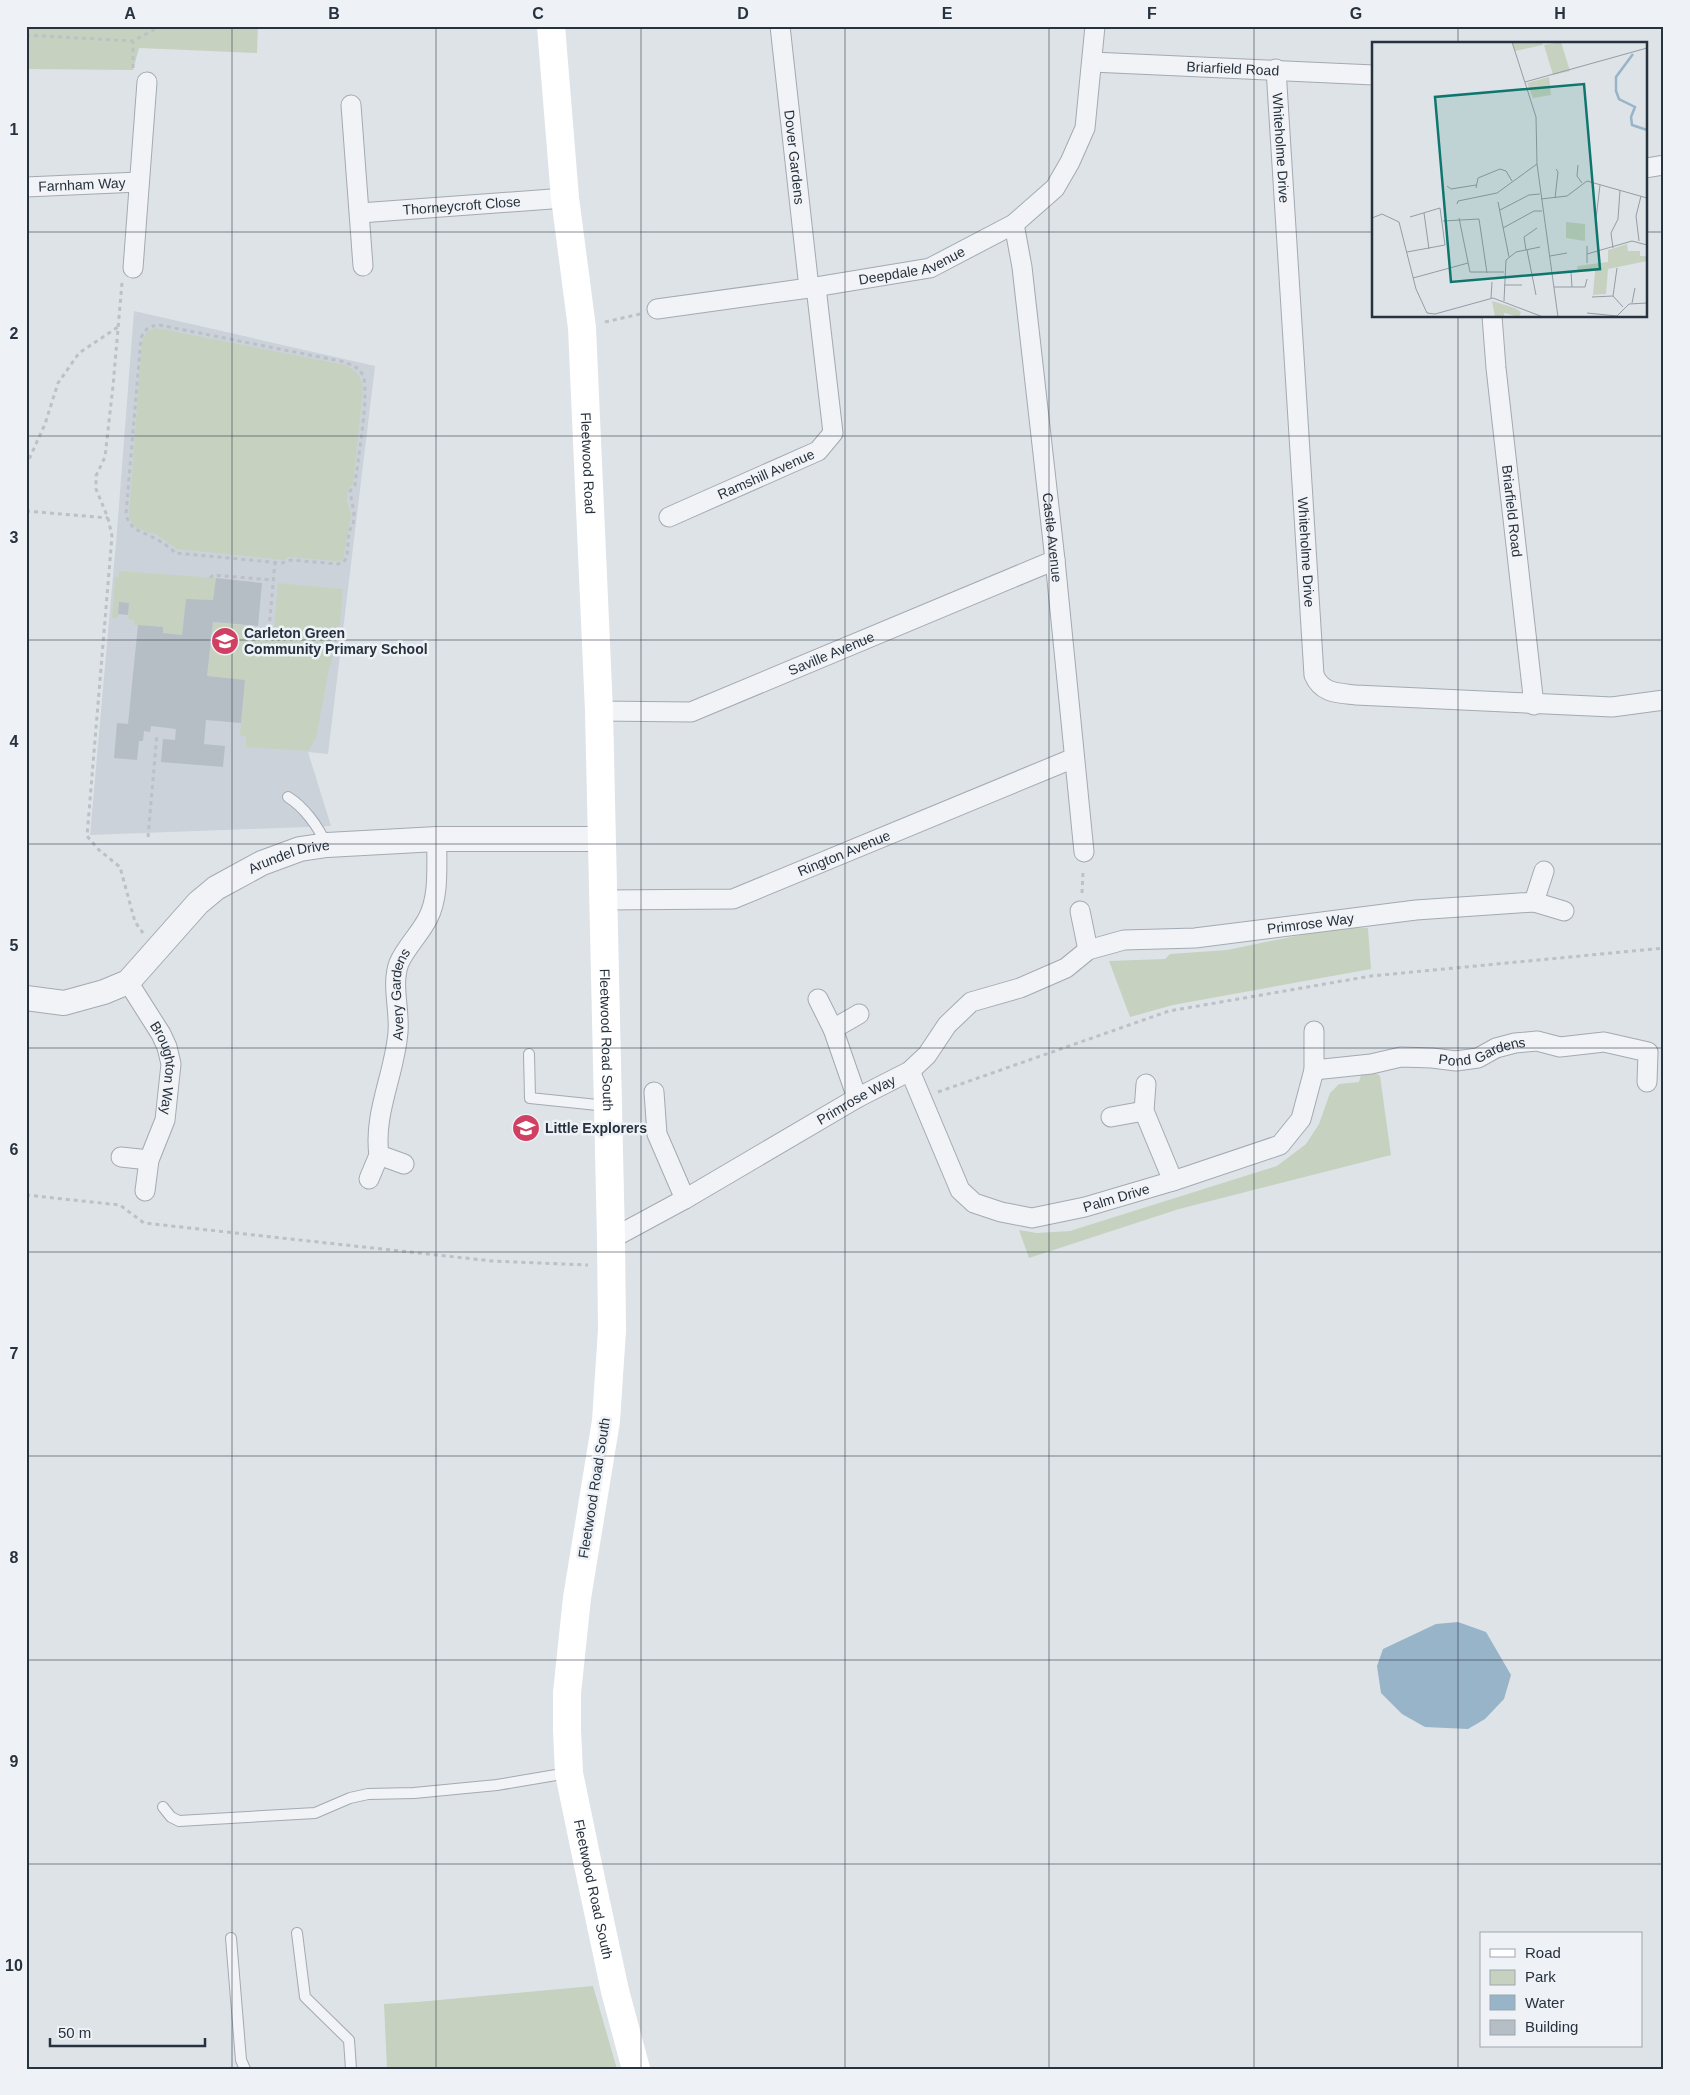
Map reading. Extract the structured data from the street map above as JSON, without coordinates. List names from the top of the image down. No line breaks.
{"streets":{"main road":["Fleetwood Road","Fleetwood Road South"],"street":["Briarfield Road","Whiteholme Drive","Dover Gardens","Farnham Way","Thorneycroft Close","Deepdale Avenue","Ramshill Avenue","Castle Avenue","Saville Avenue","Rington Avenue","Arundel Drive","Primrose Way","Avery Gardens","Pond Gardens","Broughton Way","Palm Drive"]},"crossings":[["Briarfield Road","Whiteholme Drive"],["Briarfield Road","Deepdale Avenue"],["Dover Gardens","Deepdale Avenue"],["Dover Gardens","Ramshill Avenue"],["Thorneycroft Close","Fleetwood Road"],["Deepdale Avenue","Ramshill Avenue"],["Deepdale Avenue","Castle Avenue"],["Fleetwood Road","Saville Avenue"],["Fleetwood Road","Rington Avenue"],["Fleetwood Road","Arundel Drive"],["Fleetwood Road","Fleetwood Road South"],["Castle Avenue","Saville Avenue"],["Castle Avenue","Rington Avenue"],["Rington Avenue","Fleetwood Road South"],["Arundel Drive","Avery Gardens"],["Arundel Drive","Broughton Way"],["Primrose Way","Fleetwood Road South"],["Primrose Way","Palm Drive"],["Pond Gardens","Palm Drive"]],"places":{"school or university":["Carleton Green Community Primary School","Little Explorers"]},"legend":["Road","Park","Water","Building"],"scale_bar":"50 m","grid":{"columns":["A","B","C","D","E","F","G","H"],"rows":["1","2","3","4","5","6","7","8","9","10"]}}
